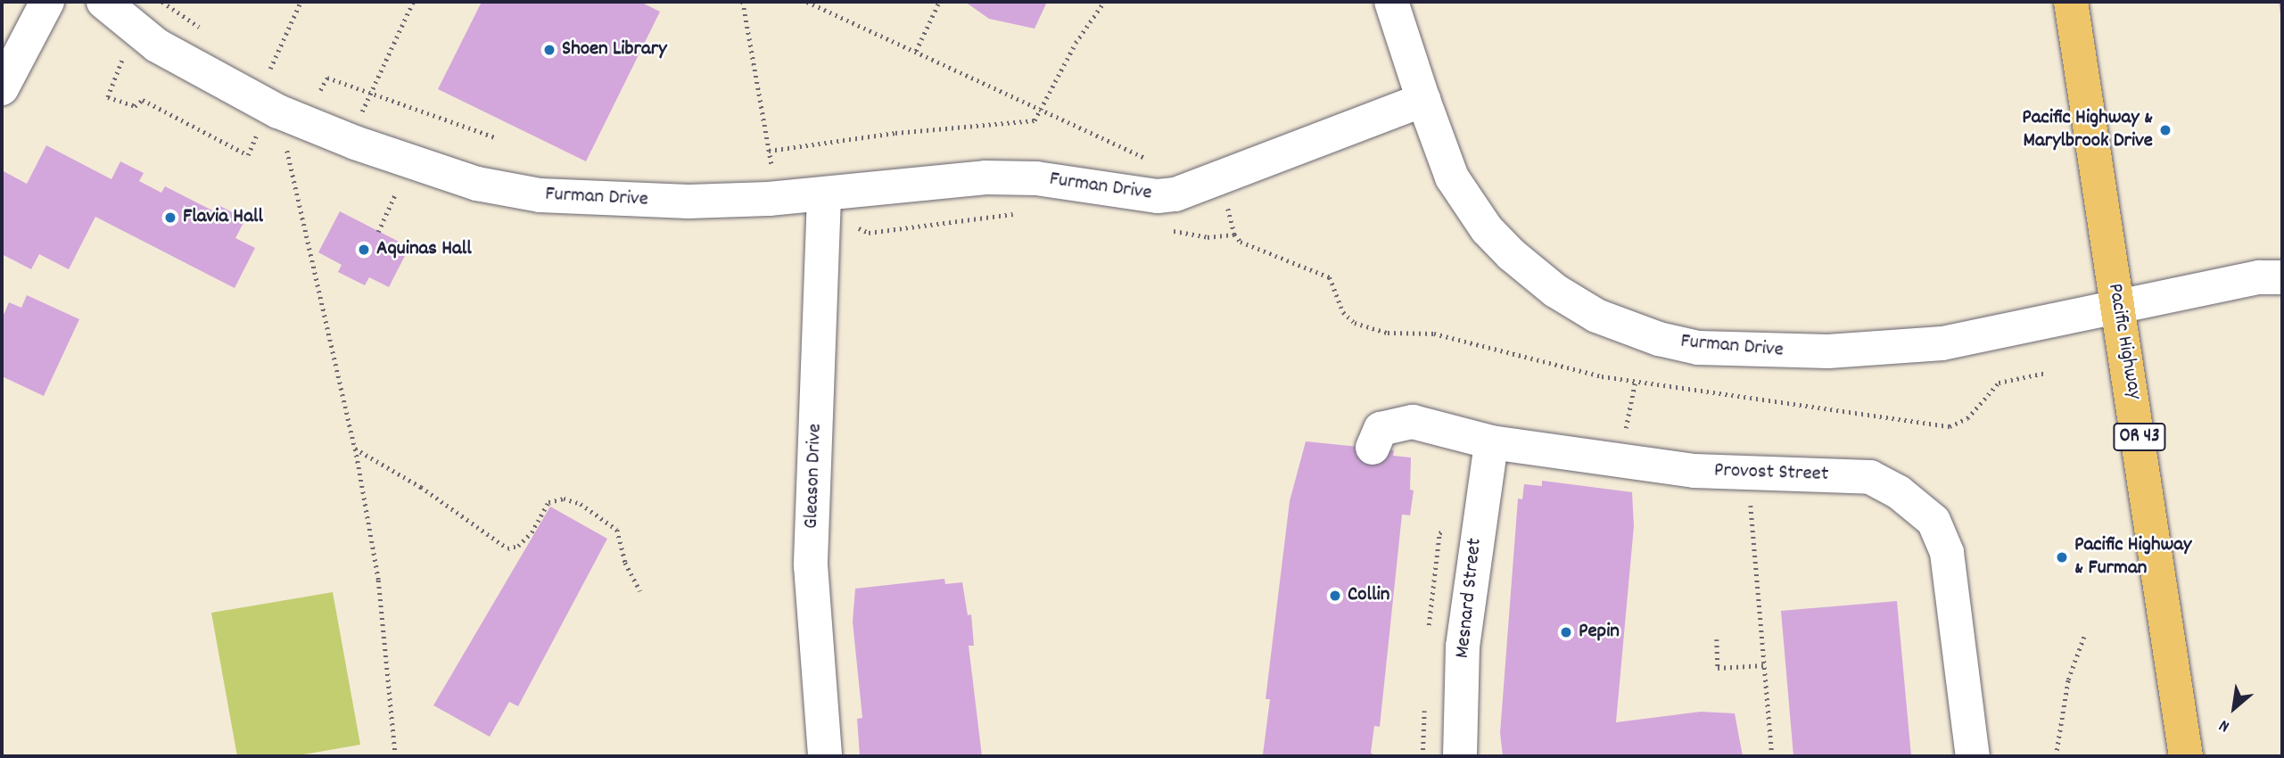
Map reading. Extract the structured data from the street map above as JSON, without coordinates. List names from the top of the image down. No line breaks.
{"streets":{"main road":["Pacific Highway","OR 43"],"street":["Furman Drive","Provost Street","Gleason Drive","Mesnard Street"]},"crossings":[["Furman Drive","Pacific Highway"],["Furman Drive","Gleason Drive"],["Provost Street","Mesnard Street"]],"places":["Shoen Library","Pacific Highway & Marylbrook Drive","Flavia Hall","Aquinas Hall","Pacific Highway & Furman","Collin","Pepin"],"north":"bottom left"}
